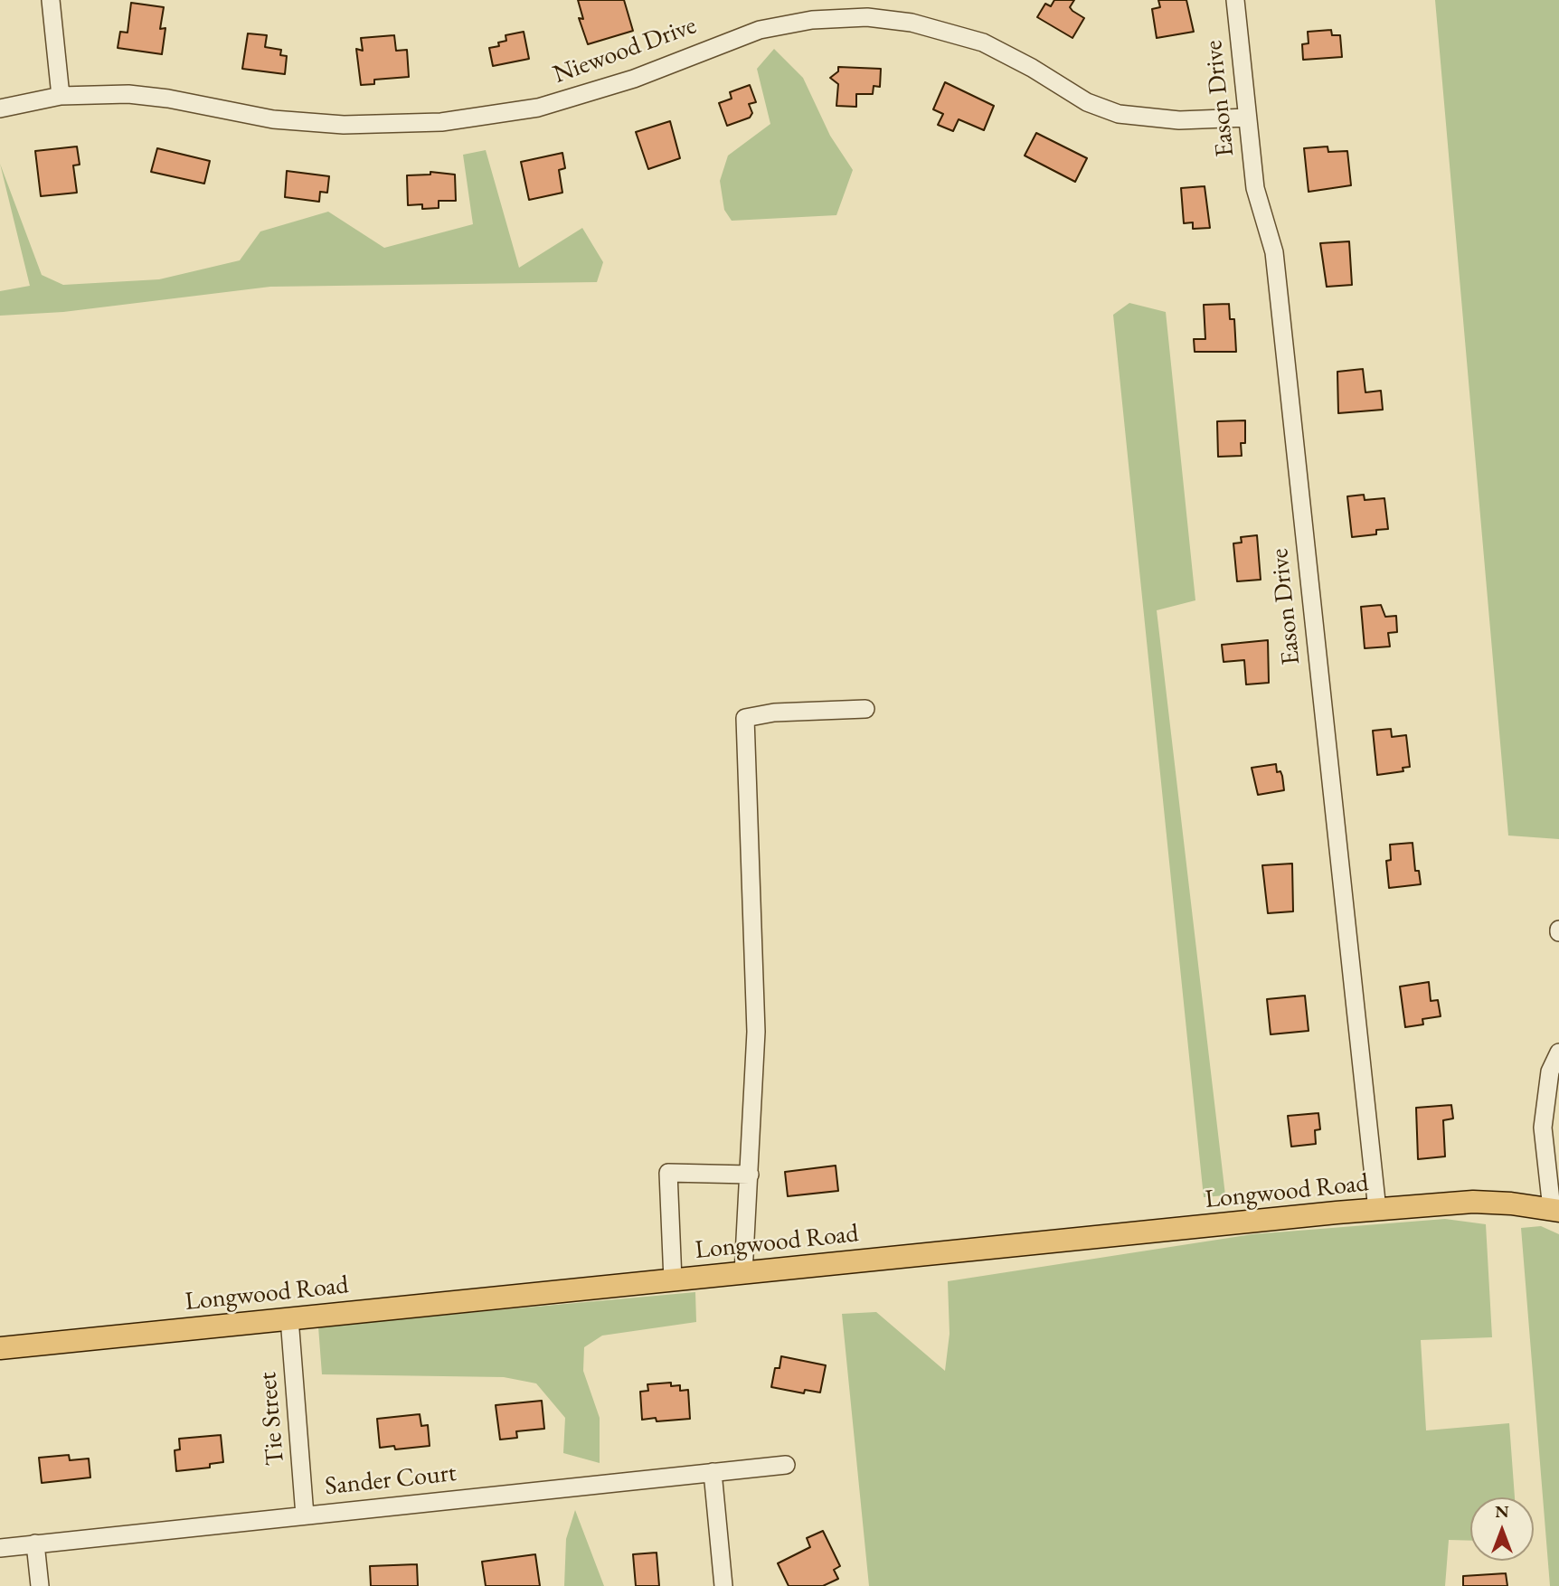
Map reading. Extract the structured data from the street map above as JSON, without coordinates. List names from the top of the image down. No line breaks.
{"streets":{"main road":["Longwood Road"],"street":["Niewood Drive","Eason Drive","Tie Street","Sander Court"]},"crossings":[["Niewood Drive","Eason Drive"],["Eason Drive","Longwood Road"],["Longwood Road","Tie Street"],["Tie Street","Sander Court"]],"north":"top"}
